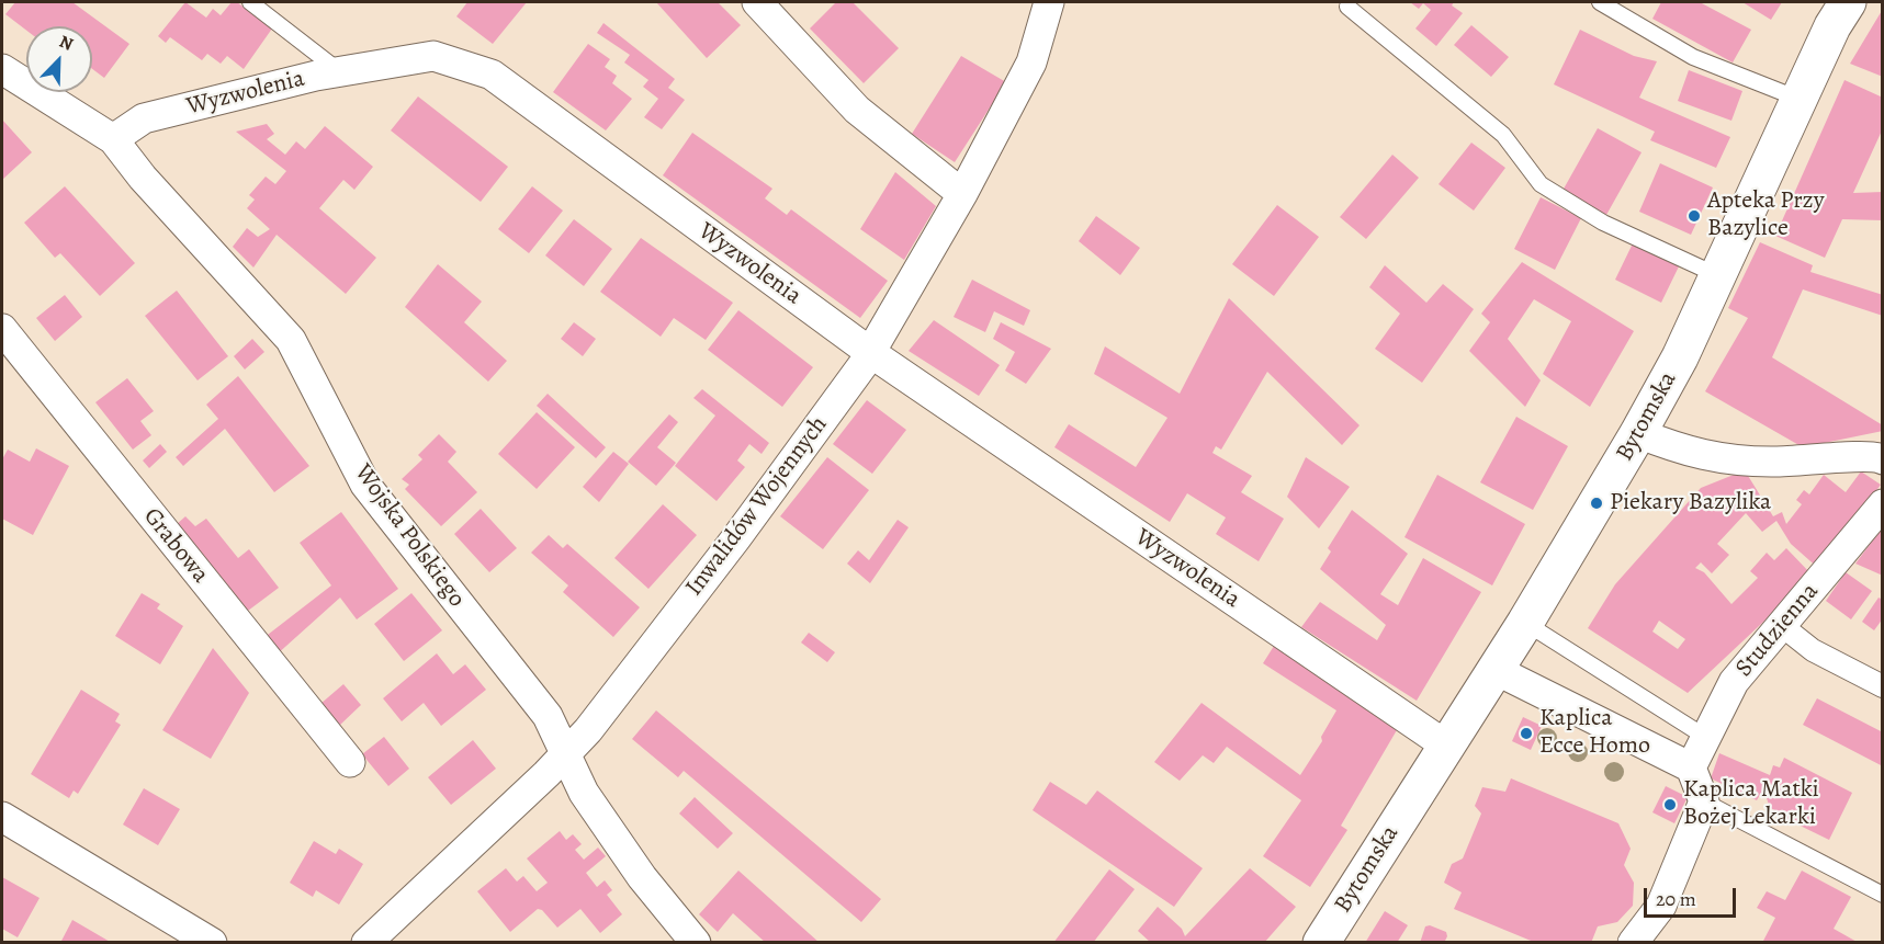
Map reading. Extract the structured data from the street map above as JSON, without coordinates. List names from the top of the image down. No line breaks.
{"streets":{"street":["Wyzwolenia","Bytomska","Inwalidów Wojennych","Wojska Polskiego","Grabowa","Studzienna"]},"crossings":[["Wyzwolenia","Bytomska"],["Wyzwolenia","Inwalidów Wojennych"],["Wyzwolenia","Wojska Polskiego"],["Inwalidów Wojennych","Wojska Polskiego"]],"places":["Apteka Przy Bazylice","Piekary Bazylika","Kaplica Ecce Homo","Kaplica Matki Bożej Lekarki"],"scale_bar":"20 m","north":"top right"}
